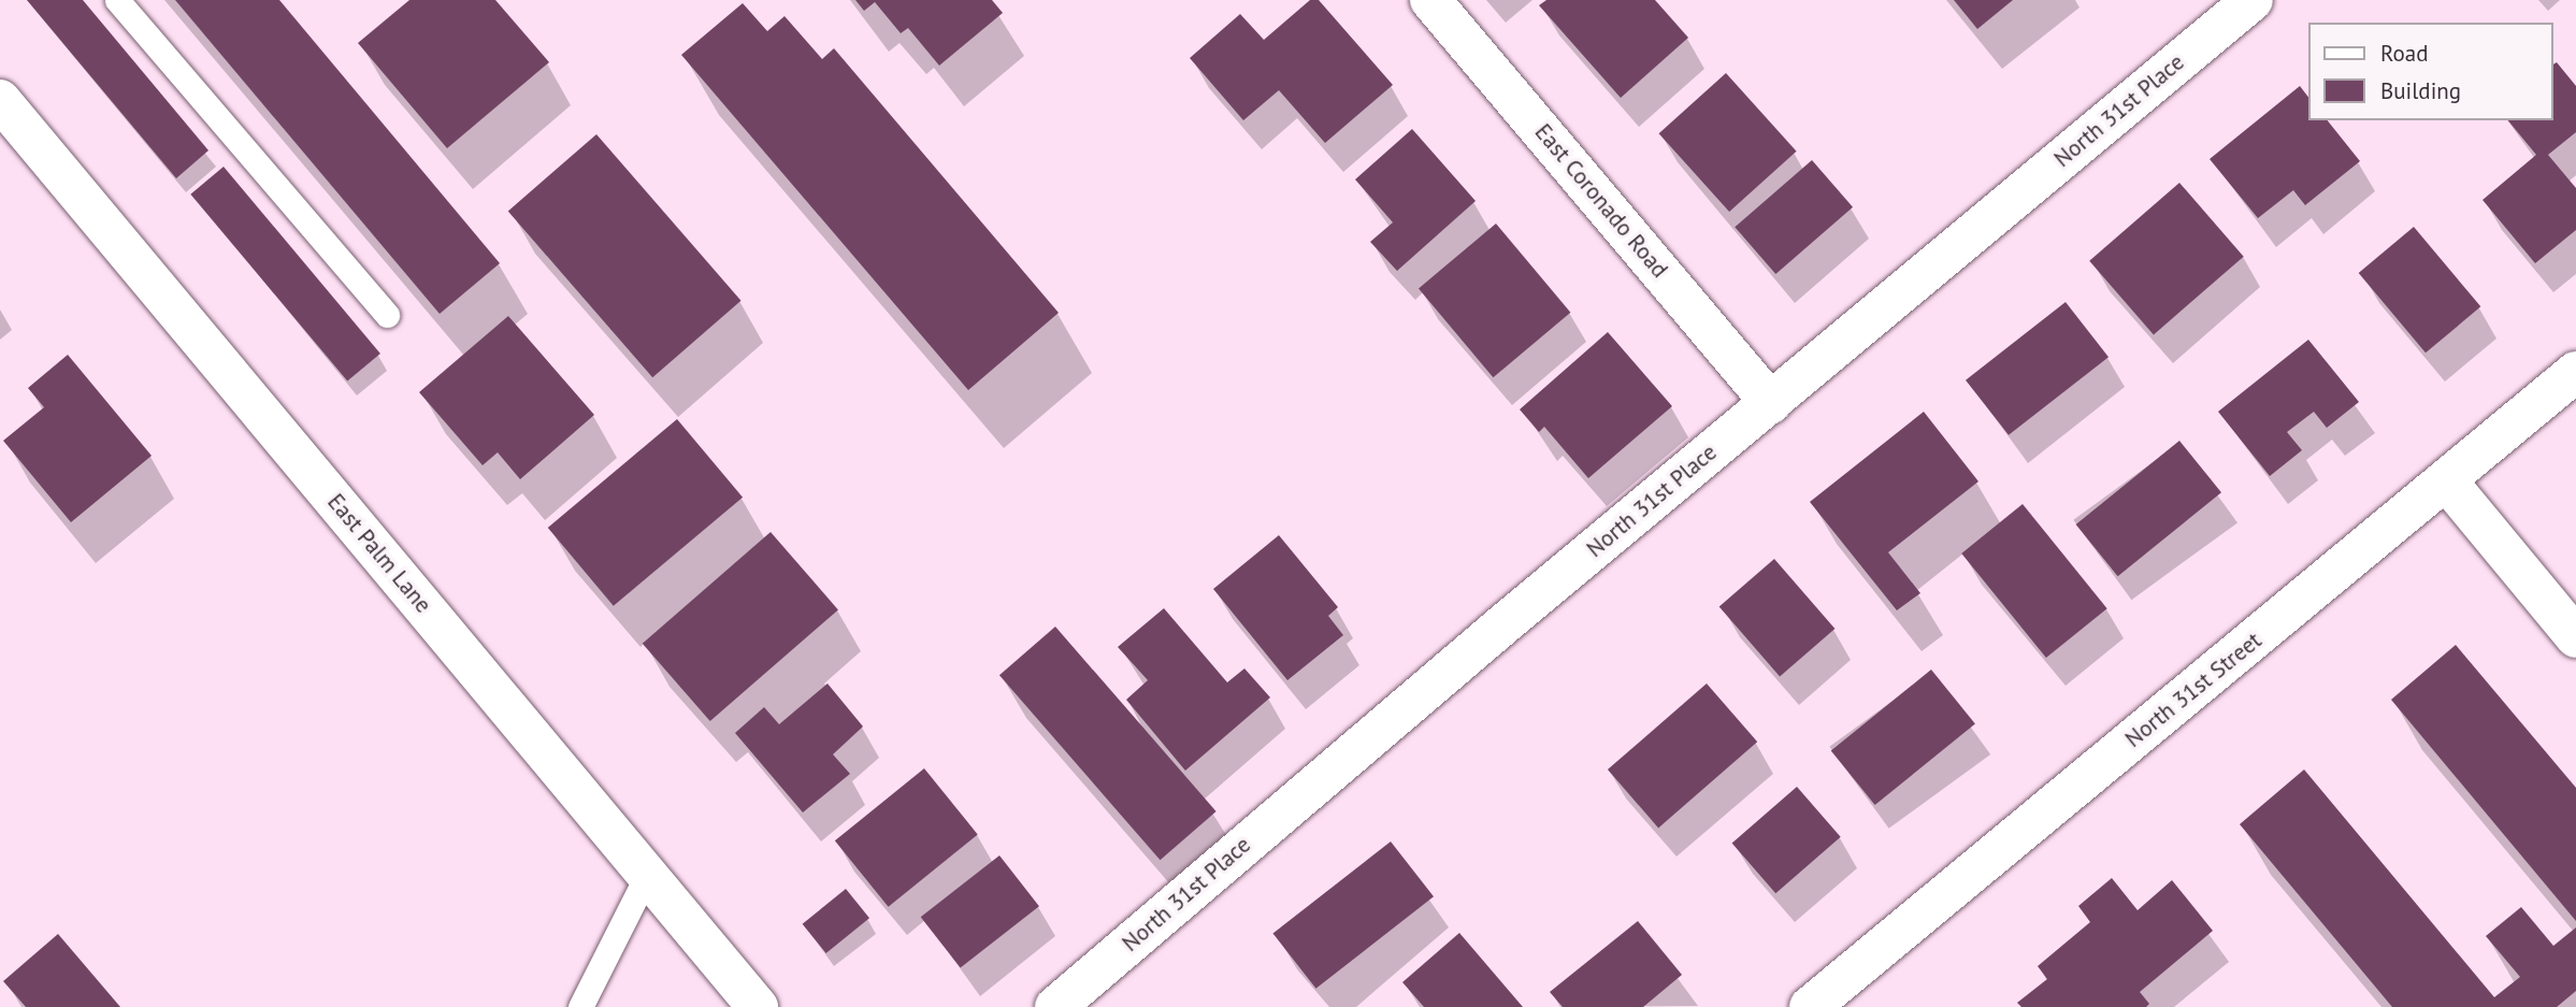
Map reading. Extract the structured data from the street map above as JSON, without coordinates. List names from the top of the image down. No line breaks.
{"streets":{"street":["North 31st Place","East Coronado Road","East Palm Lane","North 31st Street"]},"crossings":[["North 31st Place","East Coronado Road"]],"legend":["Road","Building"]}
